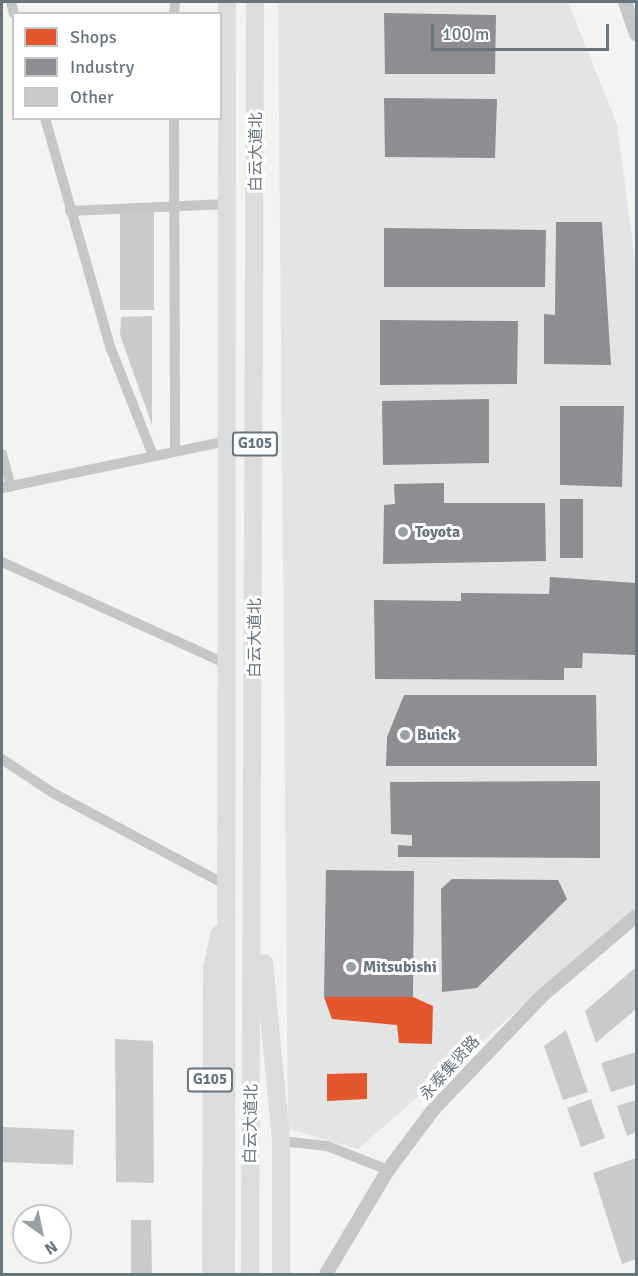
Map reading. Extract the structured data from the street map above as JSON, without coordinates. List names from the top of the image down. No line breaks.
{"streets":{"highway":["白云大道北","G105"],"street":["永泰集贤路"]},"crossings":[["白云大道北","G105"]],"places":["Toyota","Buick","Mitsubishi"],"legend":["Shops","Industry","Other"],"scale_bar":"100 m","north":"bottom right"}
